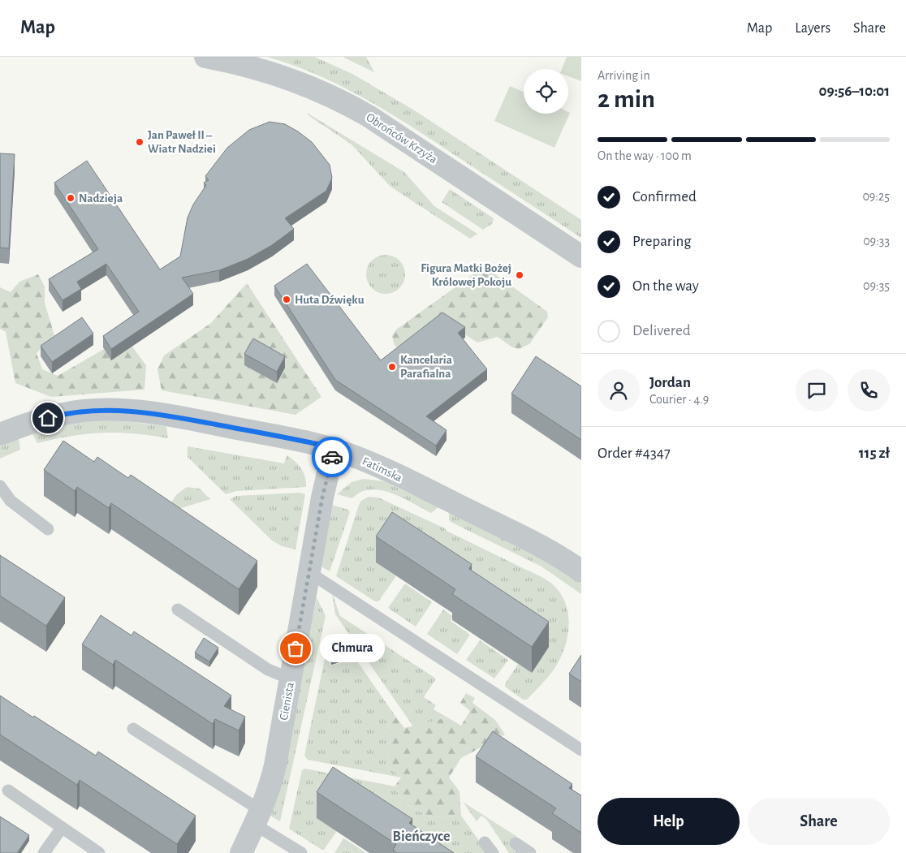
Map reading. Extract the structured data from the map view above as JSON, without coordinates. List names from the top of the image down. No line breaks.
{"streets":{"street":["Obrońców Krzyża","Fatimska","Cienista"]},"crossings":[["Fatimska","Cienista"]],"districts":["Bieńczyce"],"places":["Jan Paweł II – Wiatr Nadziei","Nadzieja","Figura Matki Bożej Królowej Pokoju","Huta Dźwięku","Kancelaria Parafialna","Chmura"],"page":{"header":"Map","nav":["Map","Layers","Share"],"heading":["2 min","Arriving in","09:56–10:01"],"panel":["Jordan","Courier · 4.9","Order #4347","115 zł"],"bar":"On the way · 100 m","list":[["Confirmed","09:25"],["Preparing","09:33"],["On the way","09:35"],"Delivered"],"bubble":"Chmura","buttons":["Help","Share"]}}
